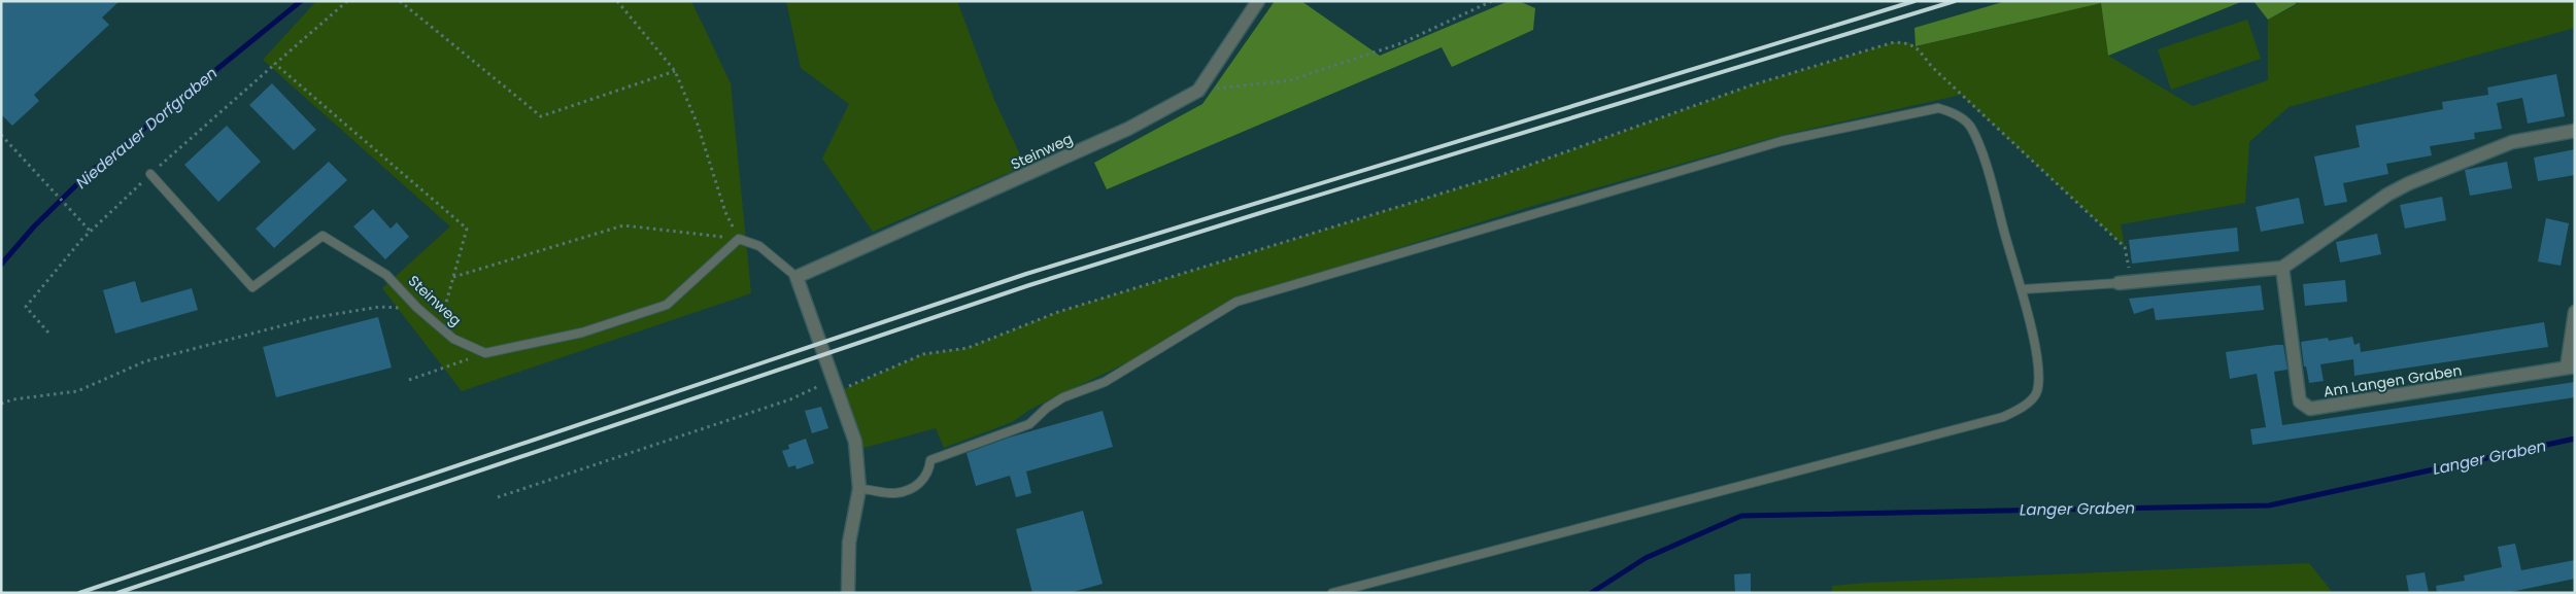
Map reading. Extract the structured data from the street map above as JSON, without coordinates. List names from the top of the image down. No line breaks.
{"streets":{"street":["Steinweg","Am Langen Graben"]},"water":["Niederauer Dorfgraben","Langer Graben"]}
